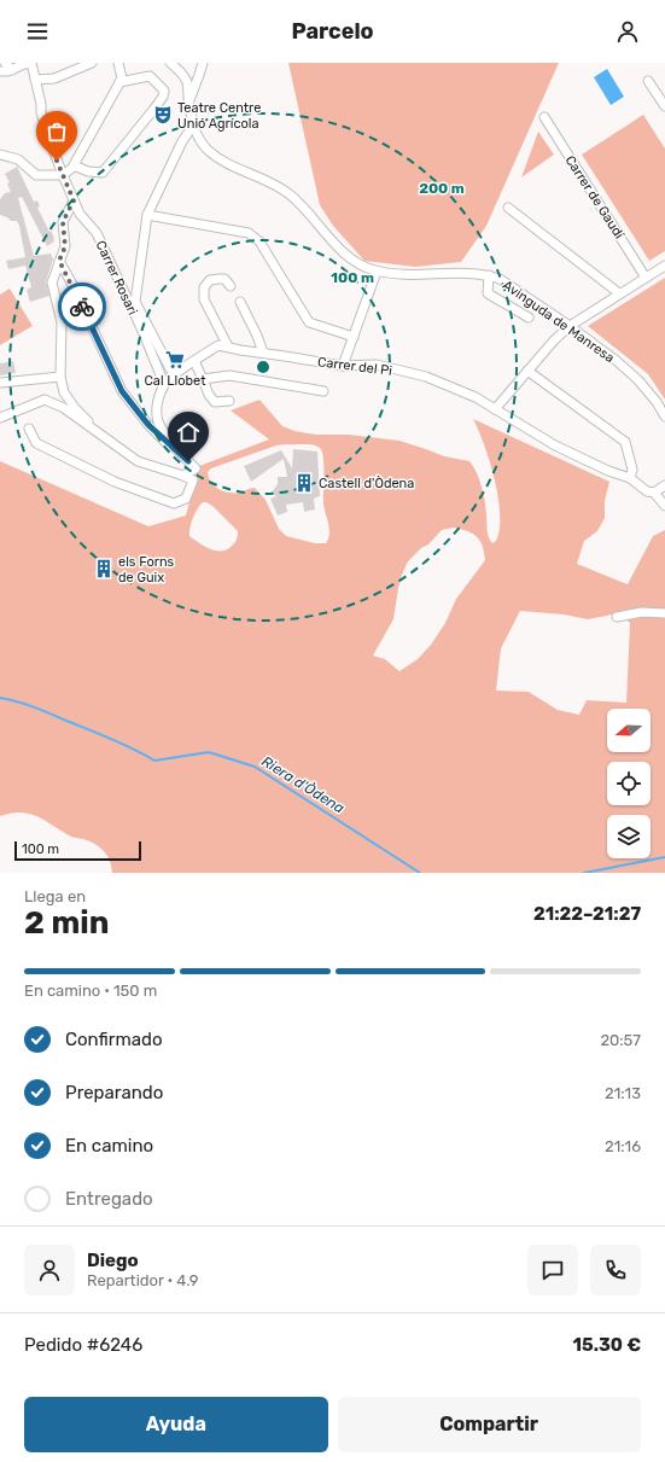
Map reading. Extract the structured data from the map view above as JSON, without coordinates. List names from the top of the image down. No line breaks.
{"streets":{"street":["Carrer de Gaudí","Carrer Rosari","Avinguda de Manresa","Carrer del Pi"]},"crossings":[["Carrer Rosari","Carrer del Pi"]],"water":["Riera d'Òdena"],"places":{"theatre":["Teatre Centre Unió Agrícola"],"supermarket":["Cal Llobet"],"building":["Castell d'Òdena","els Forns de Guix"]},"scale_bar":"100 m","north":"left","page":{"header":"Parcelo","scale":"100 m","heading":["2 min","Llega en","21:22–21:27"],"panel":["Diego","Repartidor · 4.9","Pedido #6246","15.30 €"],"bar":"En camino · 150 m","list":[["Confirmado","20:57"],["Preparando","21:13"],["En camino","21:16"],"Entregado"],"buttons":["Ayuda","Compartir"]},"rings":["200 m","100 m"]}
